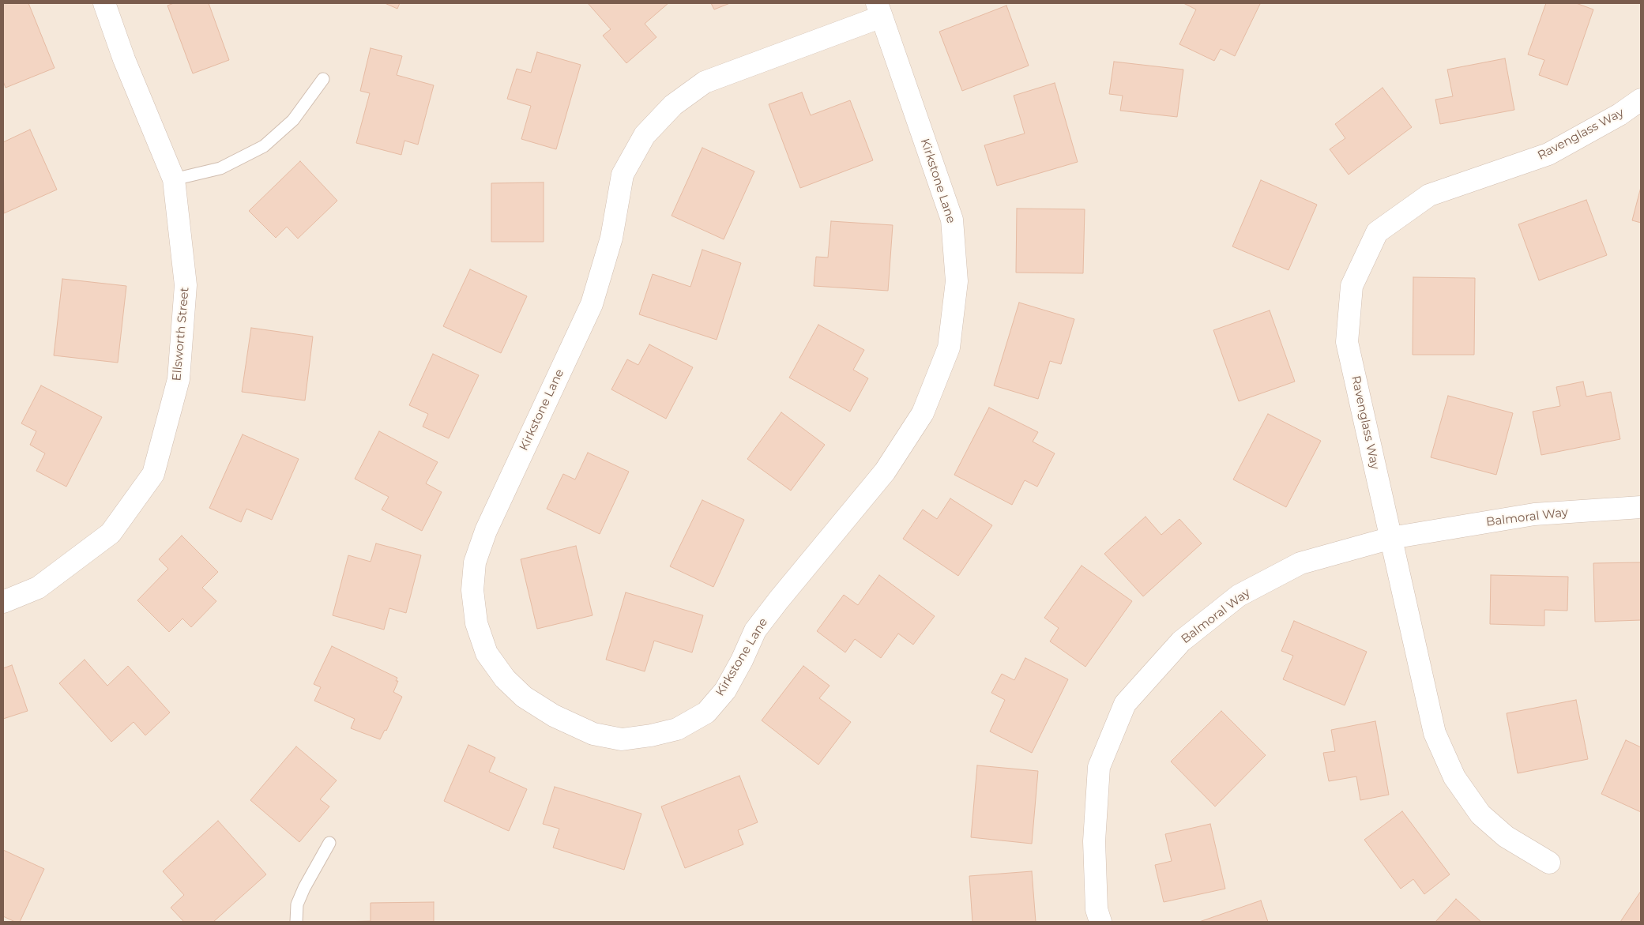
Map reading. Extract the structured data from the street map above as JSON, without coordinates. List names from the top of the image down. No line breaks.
{"streets":{"street":["Ravenglass Way","Kirkstone Lane","Ellsworth Street","Balmoral Way"]},"crossings":[["Ravenglass Way","Balmoral Way"]]}
